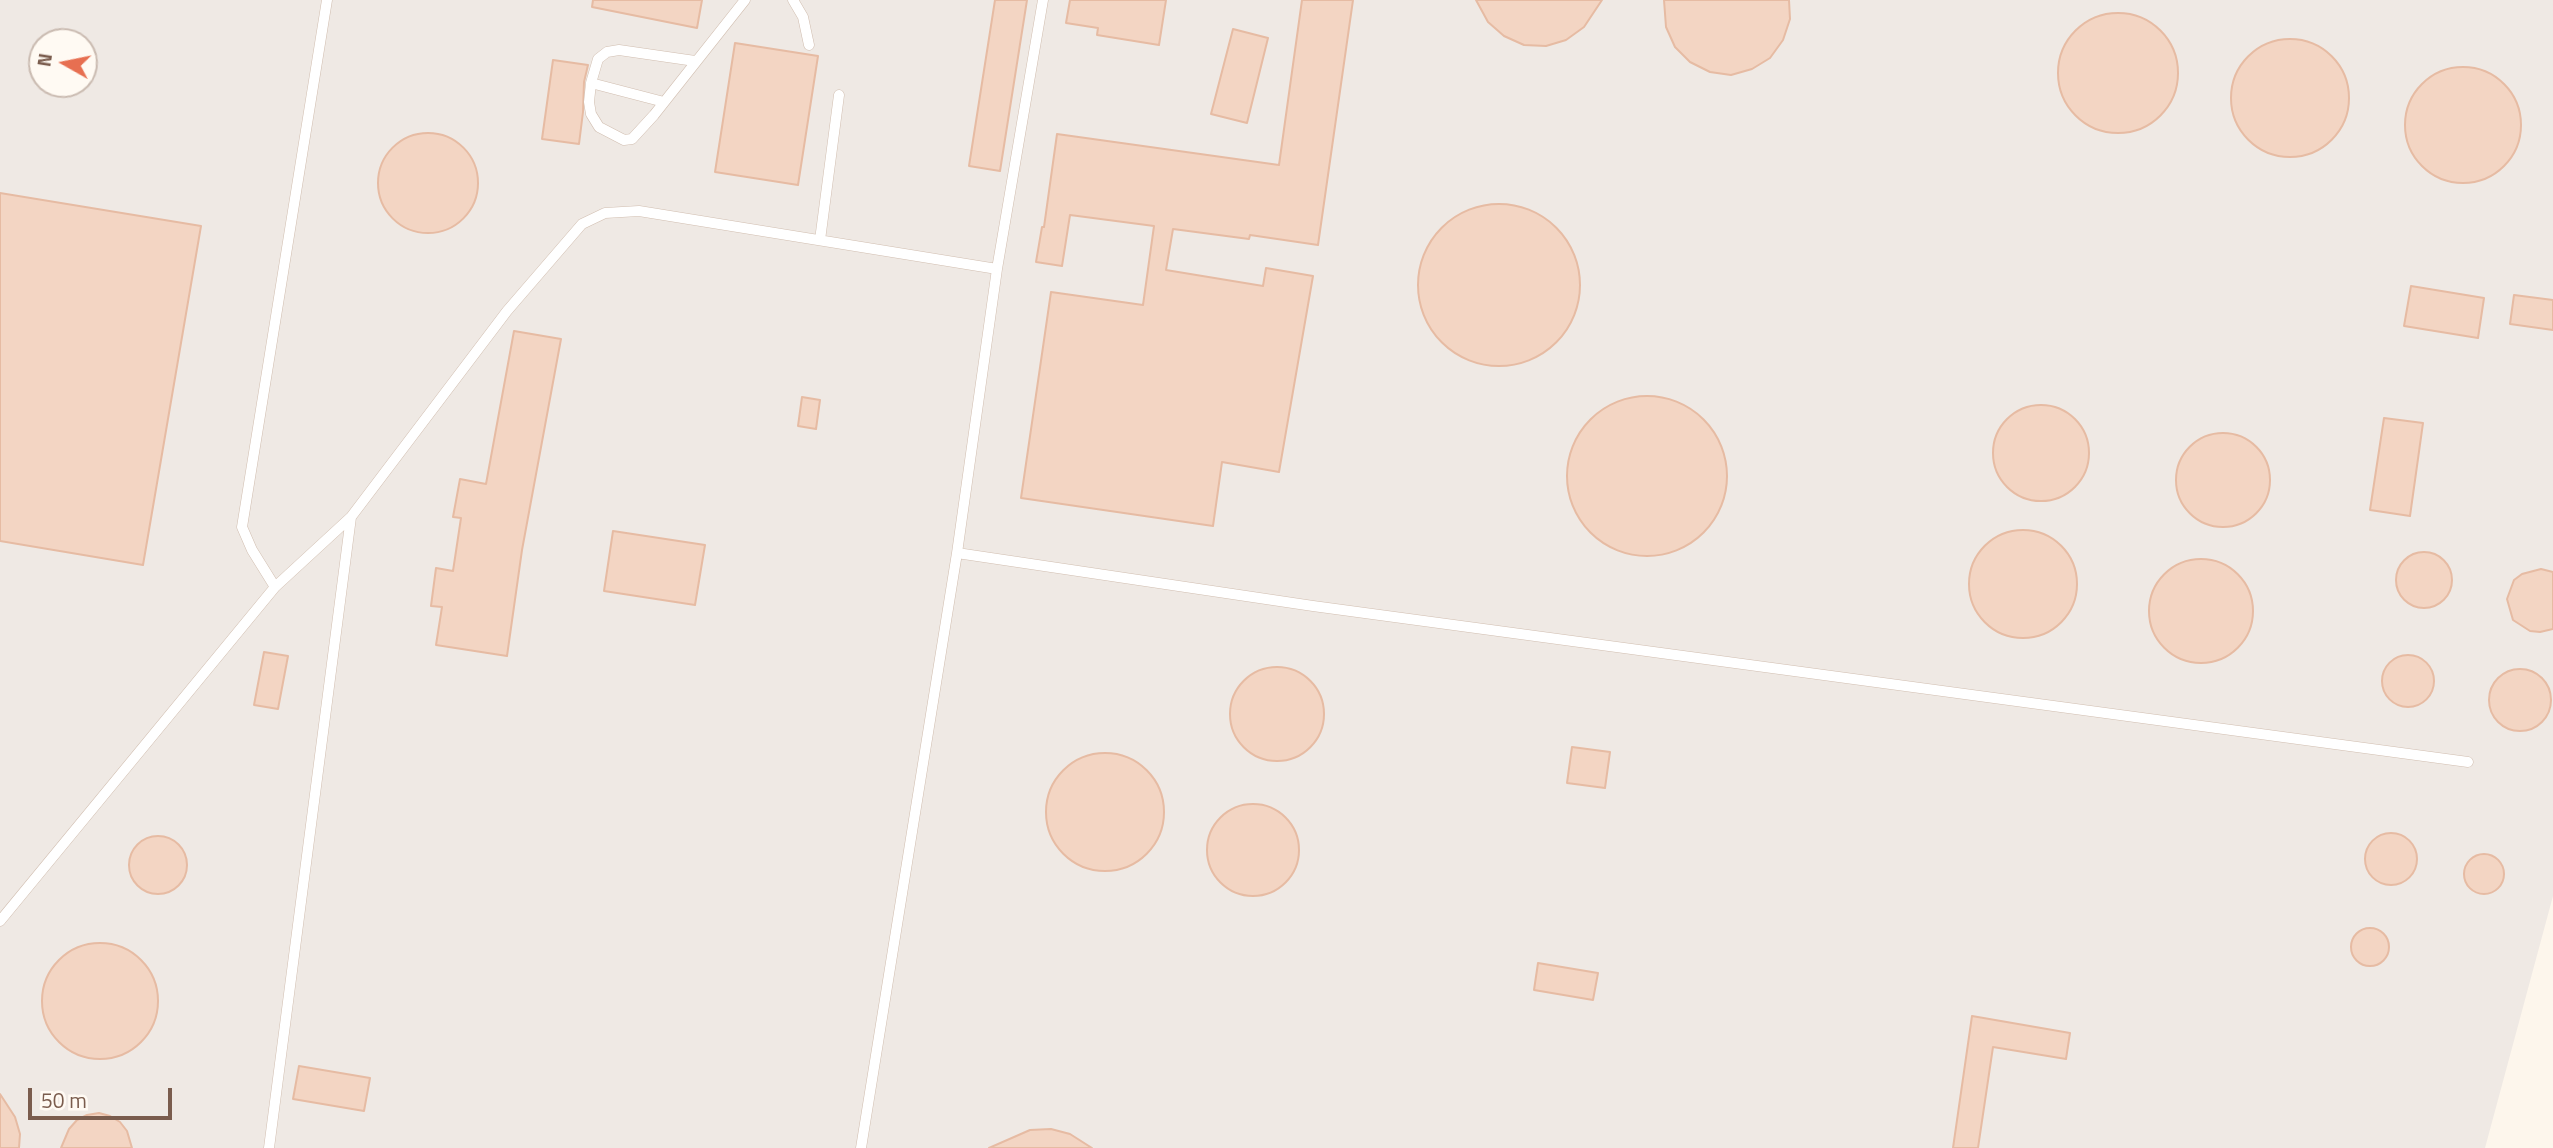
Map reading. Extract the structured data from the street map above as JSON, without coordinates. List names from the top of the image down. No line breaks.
{"scale_bar":"50 m","north":"left"}
